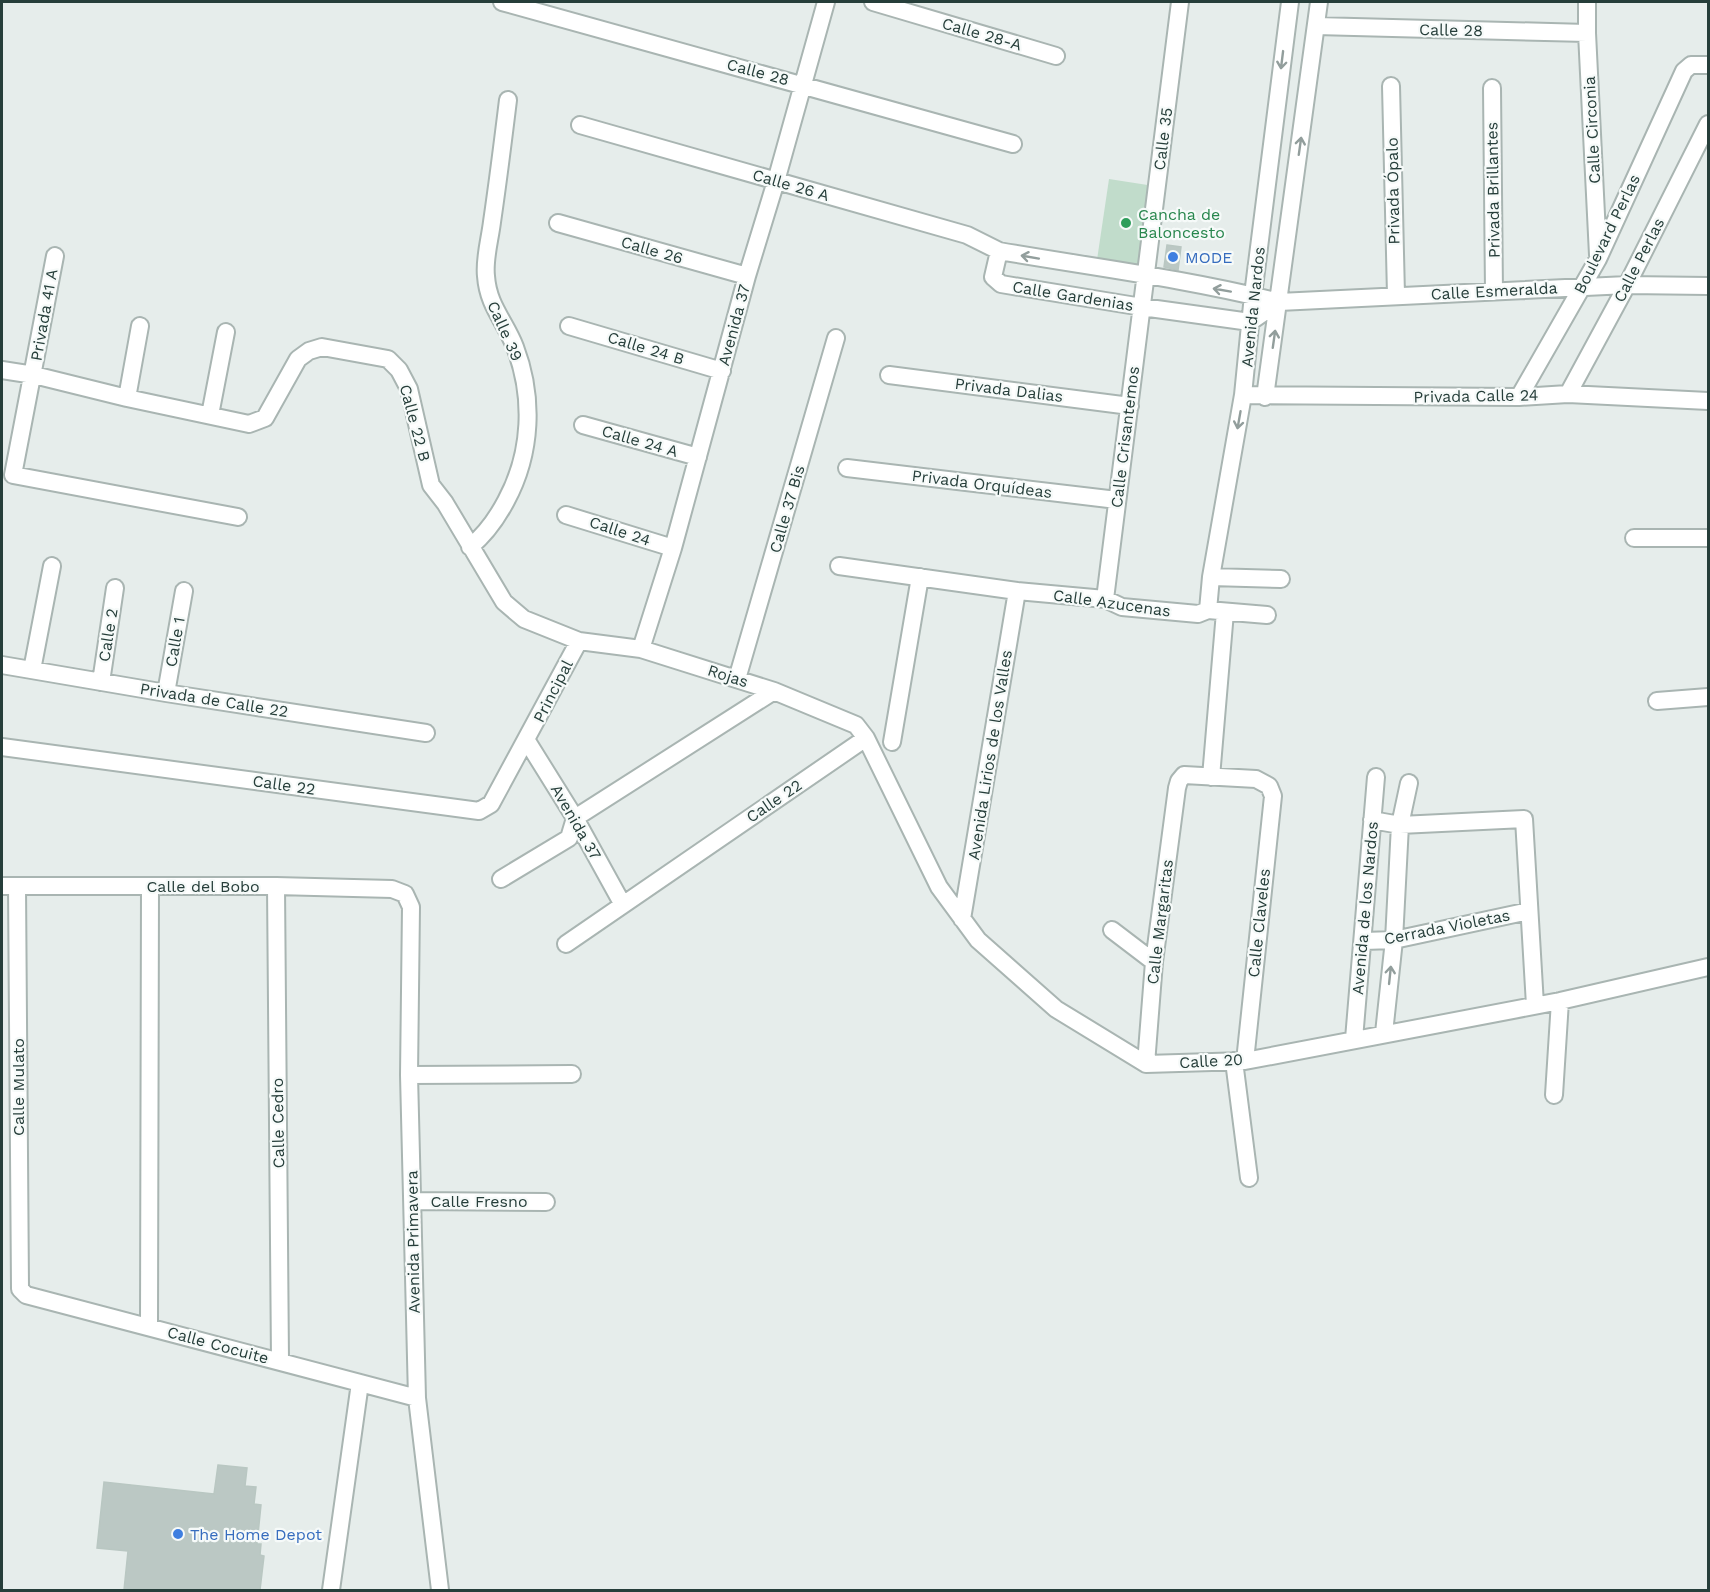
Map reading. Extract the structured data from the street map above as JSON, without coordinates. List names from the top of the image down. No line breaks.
{"streets":{"street":["Calle 28","Calle 28-A","Calle Circonia","Calle 35","Calle 26 A","Privada Brillantes","Privada Ópalo","Boulevard Perlas","Calle 26","Calle Perlas","Calle Esmeralda","Calle Gardenias","Avenida Nardos","Privada 41 A","Avenida 37","Calle 39","Calle 24 B","Privada Dalias","Privada Calle 24","Calle 22 B","Calle Crisantemos","Calle 24 A","Privada Orquídeas","Calle 37 Bis","Calle 24","Calle Azucenas","Calle 2","Calle 1","Rojas","Principal","Privada de Calle 22","Avenida Lirios de los Valles","Calle 22","Calle del Bobo","Avenida de los Nardos","Calle Margaritas","Calle Claveles","Cerrada Violetas","Calle 20","Calle Mulato","Calle Cedro","Calle Fresno","Avenida Primavera","Calle Cocuite"]},"crossings":[["Calle 28","Calle Circonia"],["Calle 28","Avenida Nardos"],["Calle 28","Avenida 37"],["Calle Circonia","Boulevard Perlas"],["Calle 35","Calle Gardenias"],["Calle 35","Calle Crisantemos"],["Calle 26 A","Calle Gardenias"],["Calle 26 A","Avenida 37"],["Privada Brillantes","Calle Esmeralda"],["Privada Ópalo","Calle Esmeralda"],["Boulevard Perlas","Calle Esmeralda"],["Boulevard Perlas","Privada Calle 24"],["Calle 26","Avenida 37"],["Calle Perlas","Calle Esmeralda"],["Calle Perlas","Privada Calle 24"],["Calle Esmeralda","Calle Gardenias"],["Calle Esmeralda","Avenida Nardos"],["Calle Gardenias","Avenida Nardos"],["Calle Gardenias","Calle Crisantemos"],["Avenida Nardos","Privada Calle 24"],["Avenida Nardos","Calle Azucenas"],["Privada 41 A","Calle 22 B"],["Avenida 37","Calle 24 B"],["Avenida 37","Calle 24 A"],["Avenida 37","Calle 24"],["Avenida 37","Rojas"],["Avenida 37","Principal"],["Avenida 37","Calle 22"],["Calle 39","Calle 22 B"],["Privada Dalias","Calle Crisantemos"],["Calle 22 B","Rojas"],["Calle 22 B","Principal"],["Calle Crisantemos","Privada Orquídeas"],["Calle Crisantemos","Calle Azucenas"],["Calle 37 Bis","Rojas"],["Calle Azucenas","Avenida Lirios de los Valles"],["Calle 2","Privada de Calle 22"],["Calle 1","Privada de Calle 22"],["Rojas","Principal"],["Rojas","Calle 22"],["Principal","Calle 22"],["Calle del Bobo","Calle Mulato"],["Calle del Bobo","Calle Cedro"],["Calle del Bobo","Avenida Primavera"],["Avenida de los Nardos","Cerrada Violetas"],["Avenida de los Nardos","Calle 20"],["Calle Margaritas","Calle Claveles"],["Calle Margaritas","Calle 20"],["Calle Claveles","Calle 20"],["Calle Mulato","Calle Cocuite"],["Calle Cedro","Calle Cocuite"],["Calle Fresno","Avenida Primavera"],["Avenida Primavera","Calle Cocuite"]],"places":["Cancha de Baloncesto","MODE","The Home Depot"]}
